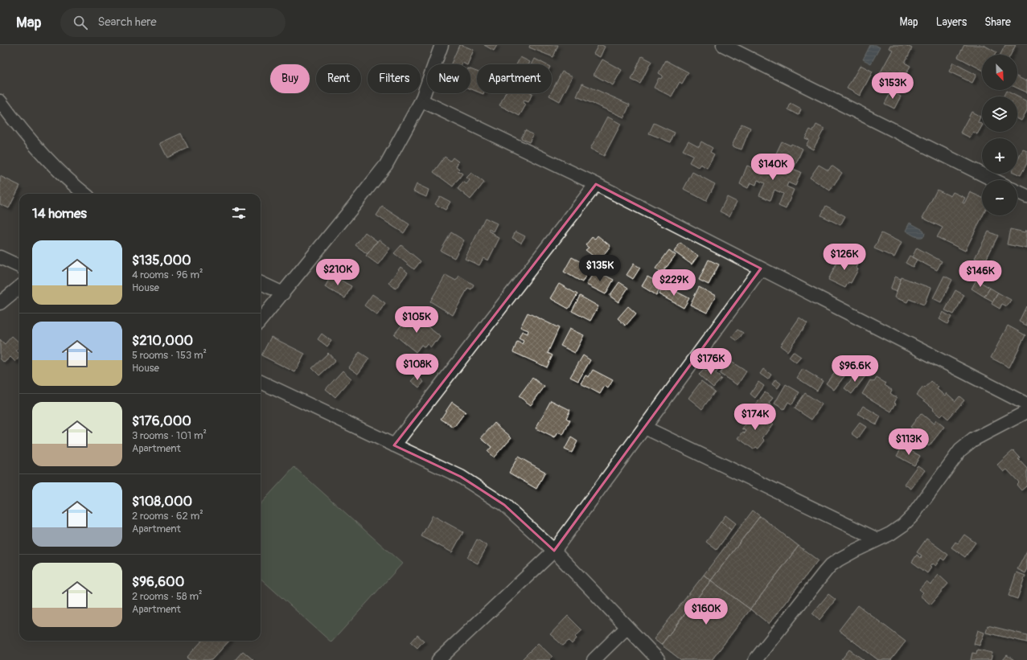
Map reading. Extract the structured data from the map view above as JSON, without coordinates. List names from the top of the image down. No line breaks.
{"north":"bottom right","page":{"header":"Map","search":"Search here","nav":["Map","Layers","Share"],"map_buttons":["+","−"],"chip":["Buy","Rent","Filters","New","Apartment"],"price":["$153K","$140K","$126K","$135K","$210K","$146K","$229K","$105K","$176K","$108K","$96.6K","$174K","$113K","$160K"],"heading":"14 homes","list":[{"name":"$135,000","note":"4 rooms · 96 m² · House"},{"name":"$210,000","note":"5 rooms · 153 m² · House"},{"name":"$176,000","note":"3 rooms · 101 m² · Apartment"},{"name":"$108,000","note":"2 rooms · 62 m² · Apartment"},{"name":"$96,600","note":"2 rooms · 58 m² · Apartment"}]}}
